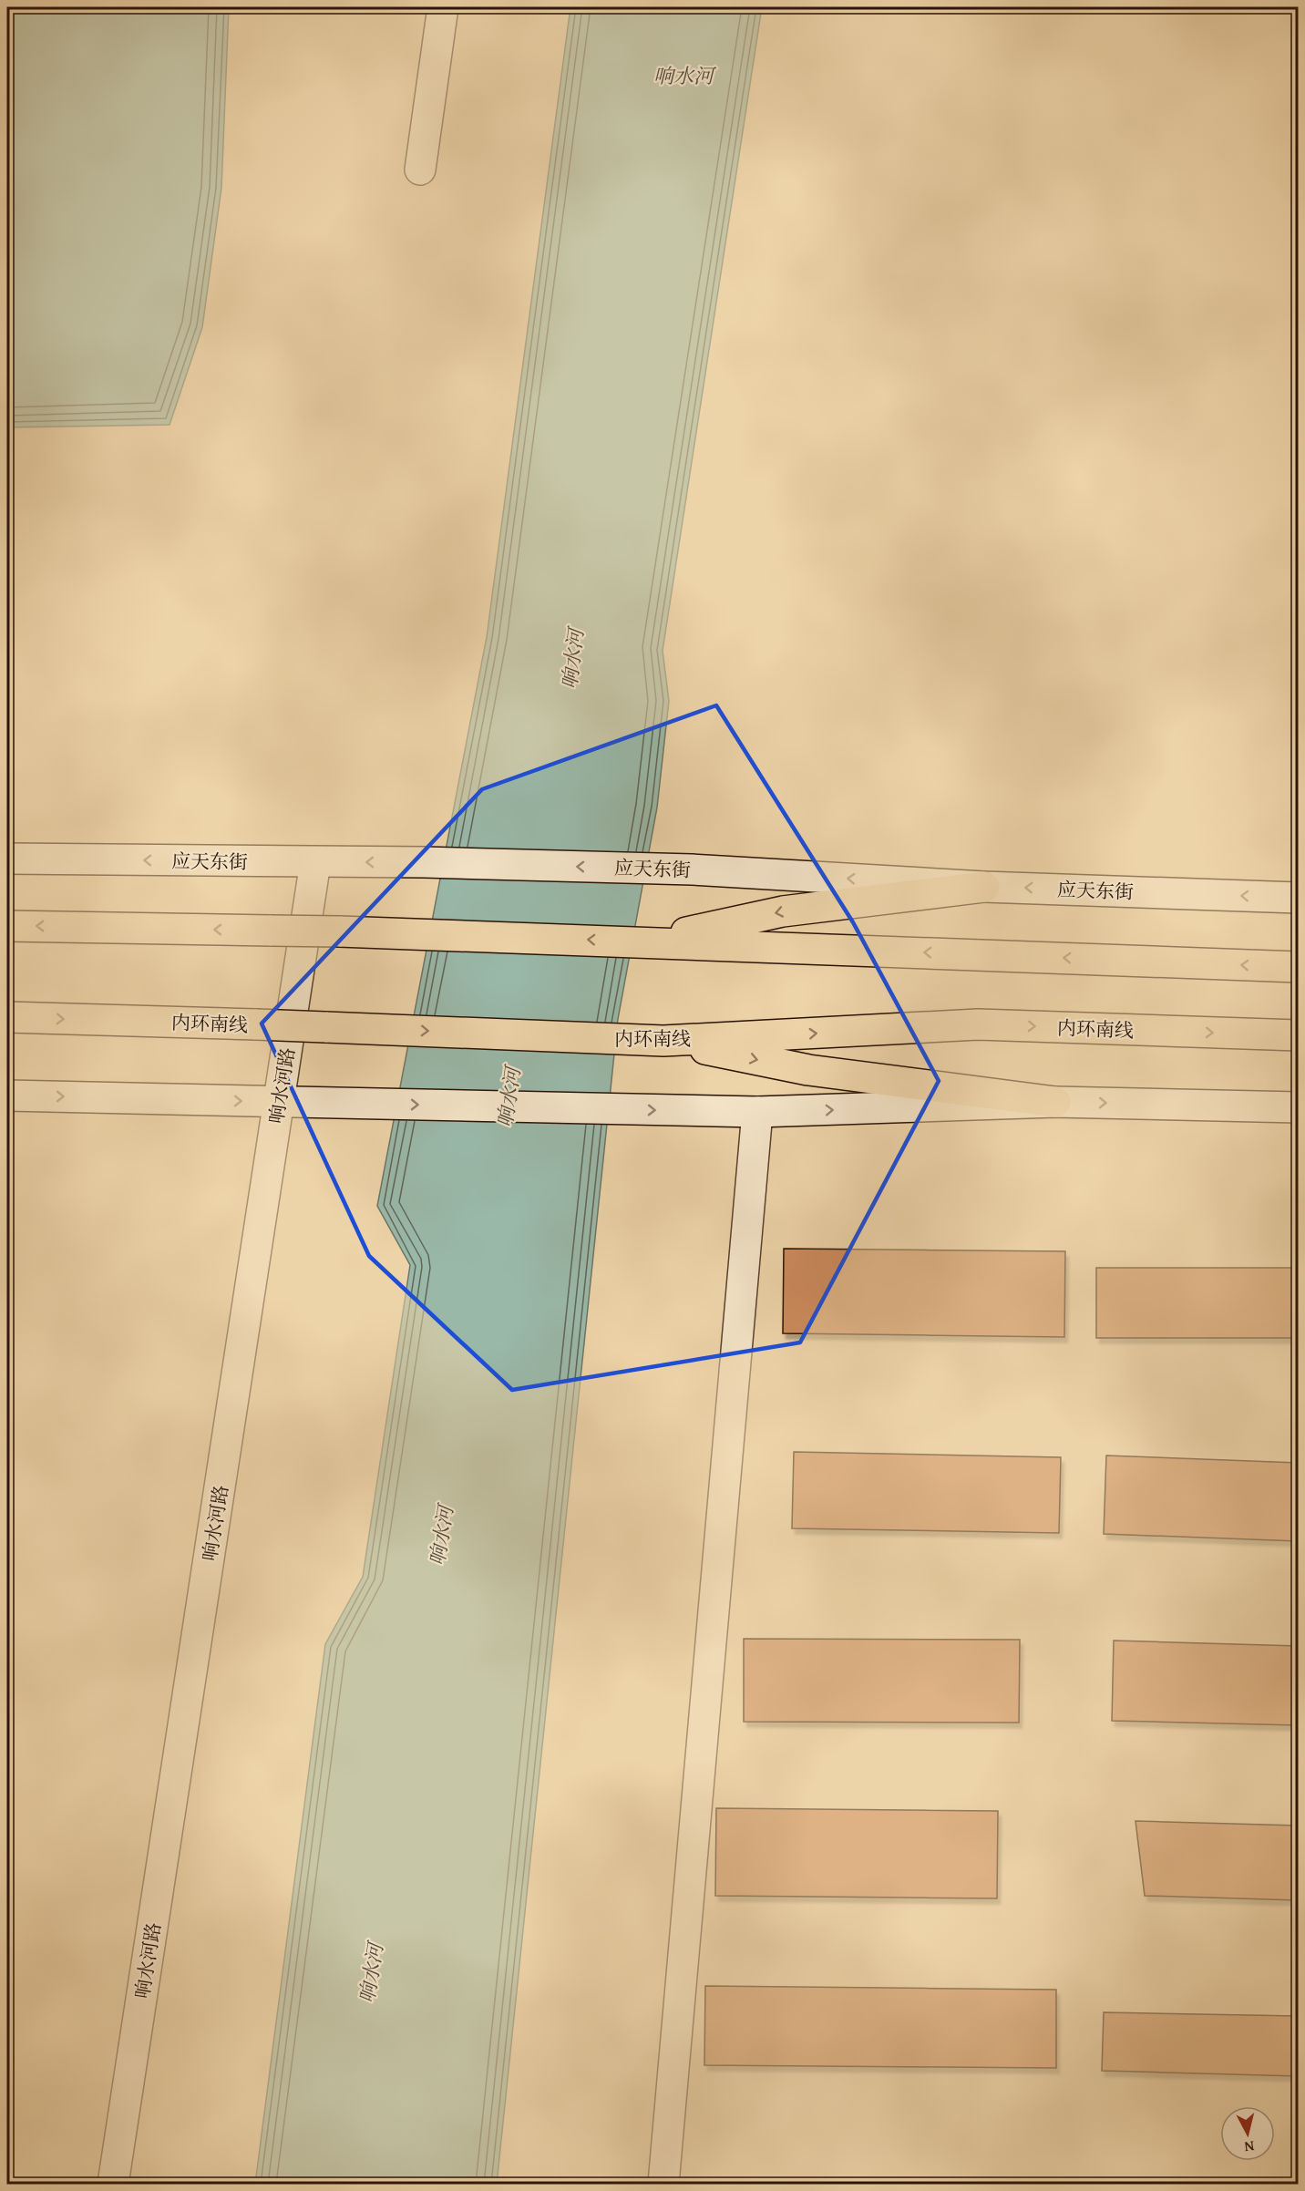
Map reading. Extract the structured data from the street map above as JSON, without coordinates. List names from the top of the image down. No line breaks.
{"streets":{"highway":["内环南线"],"main road":["应天东街","响水河路"]},"crossings":[["应天东街","响水河路"]],"water":["响水河"],"north":"bottom"}
